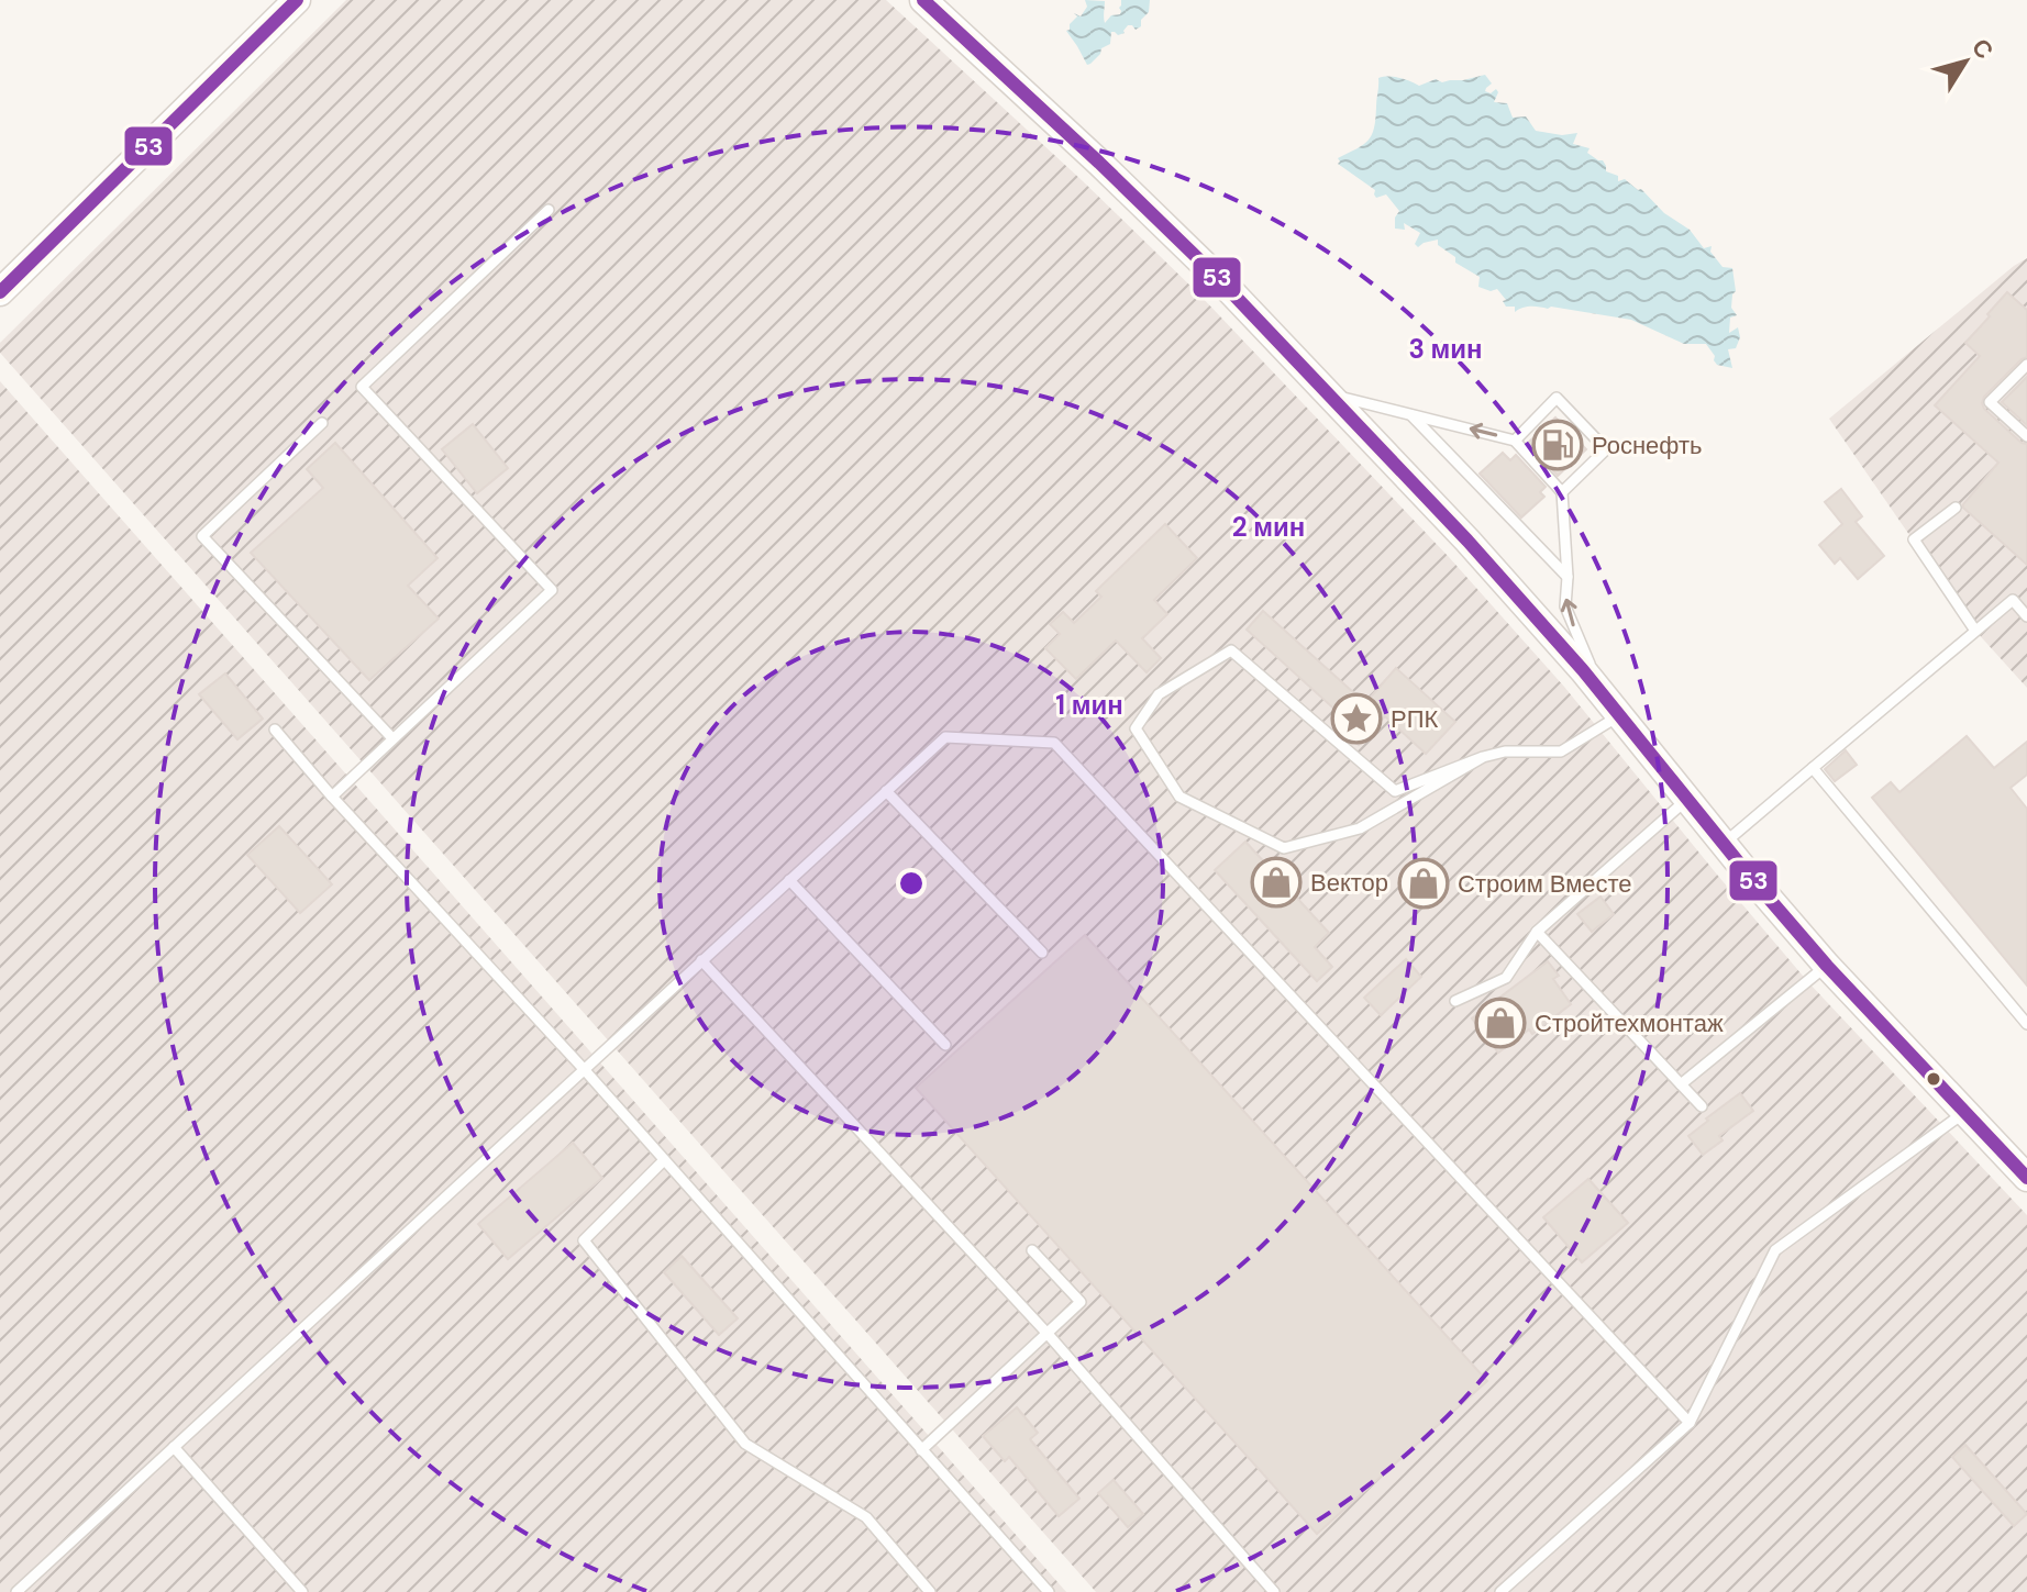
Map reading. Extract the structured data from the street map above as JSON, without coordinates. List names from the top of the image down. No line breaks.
{"places":{"fuel station":["Роснефть"],"place":["РПК"],"shop":["Вектор","Строим Вместе","Стройтехмонтаж"]},"lines":["transit line 53"],"north":"top right","rings":["3 мин","2 мин","1 мин"]}
